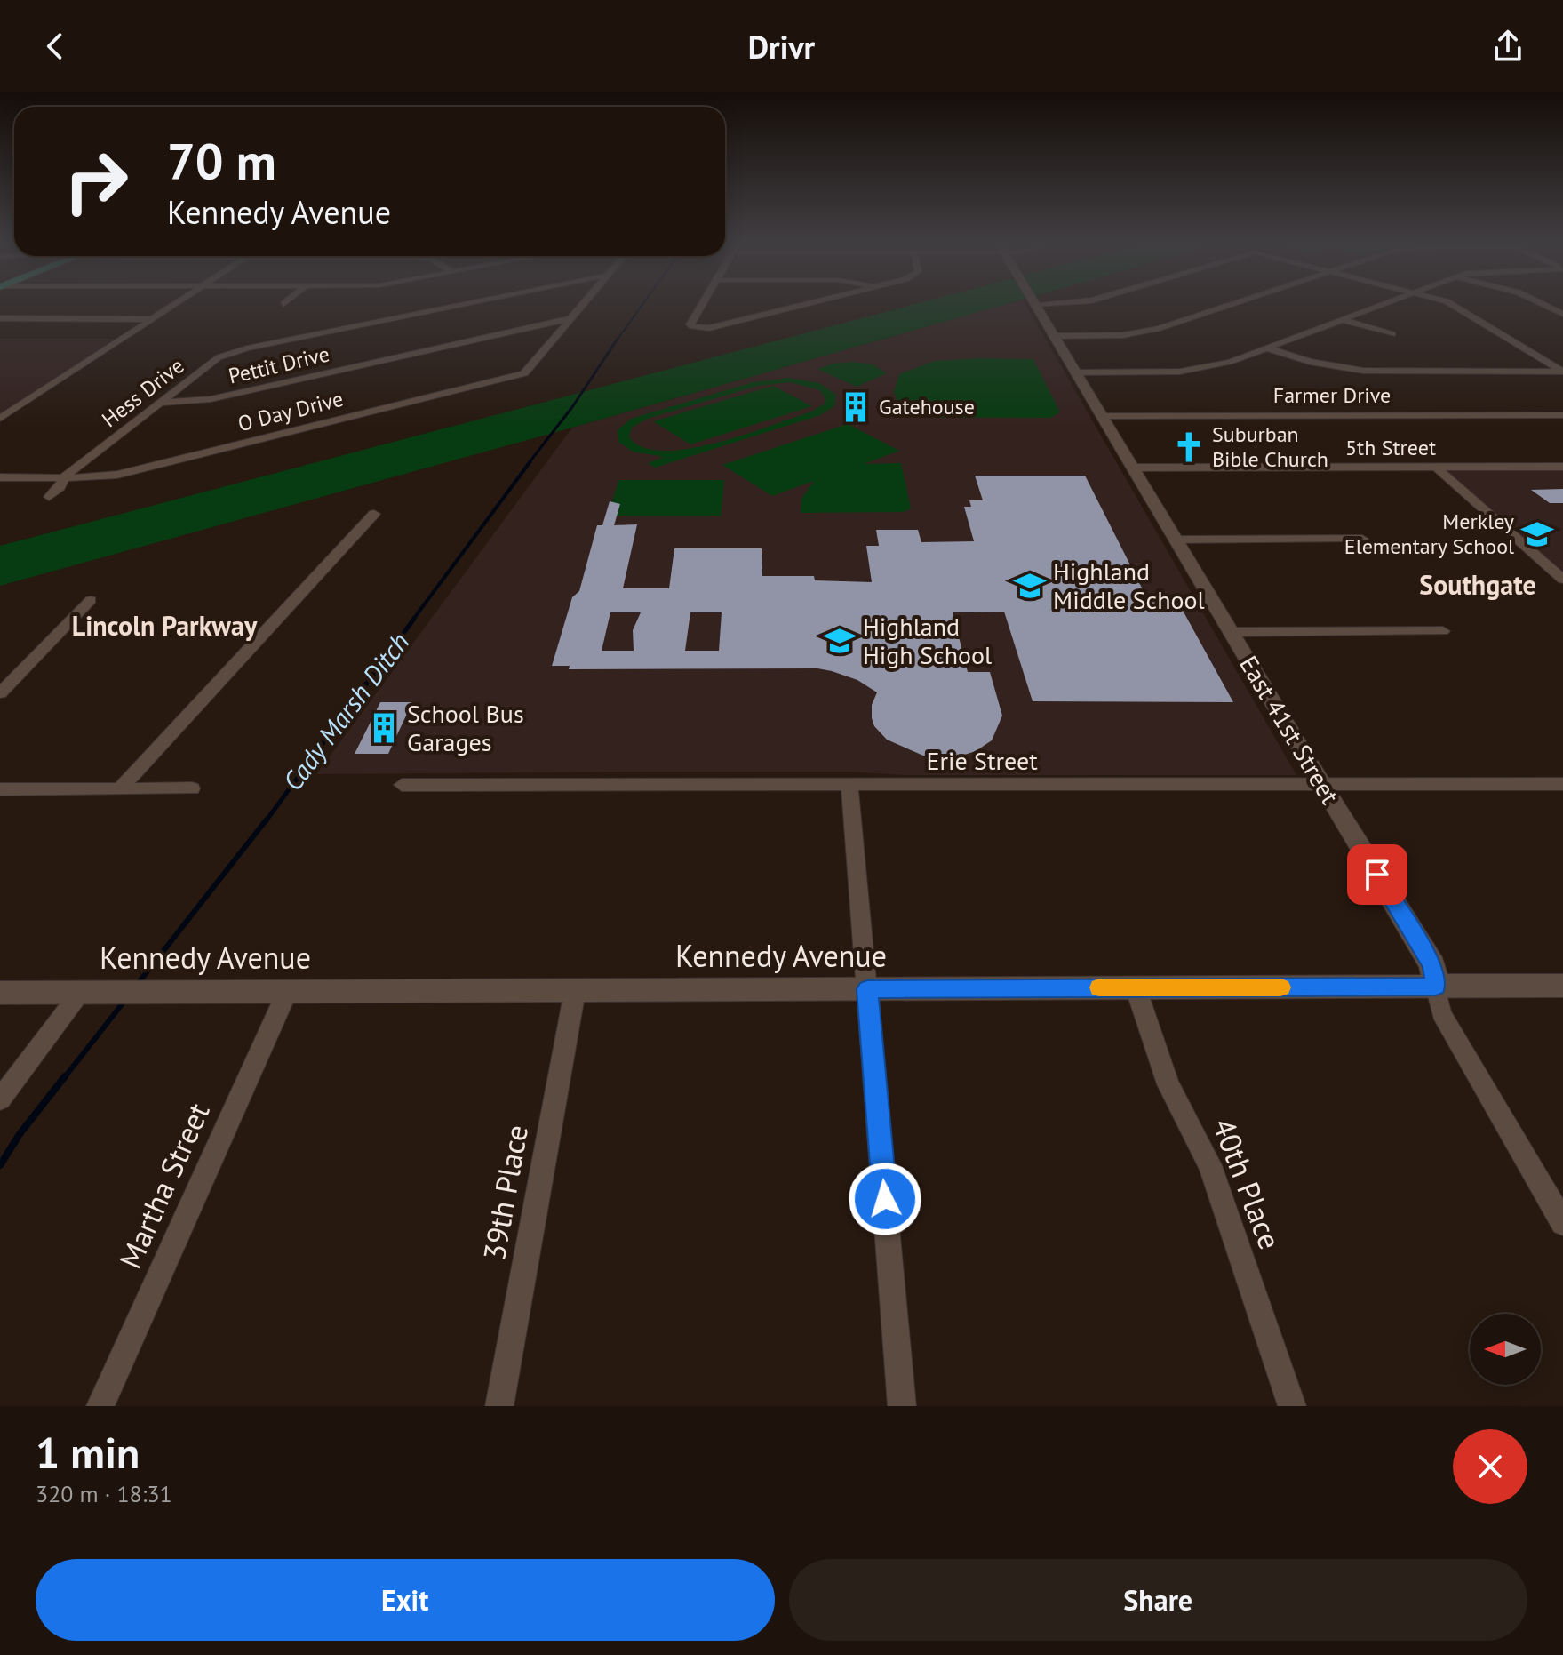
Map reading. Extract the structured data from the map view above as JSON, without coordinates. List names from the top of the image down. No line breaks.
{"streets":{"street":["Pettit Drive","Hess Drive","Farmer Drive","O Day Drive","5th Street","East 41st Street","Erie Street","Kennedy Avenue","40th Place","Martha Street","39th Place"]},"crossings":[["Pettit Drive","Hess Drive"],["Pettit Drive","O Day Drive"],["Hess Drive","O Day Drive"],["Farmer Drive","East 41st Street"],["5th Street","East 41st Street"],["East 41st Street","Erie Street"],["East 41st Street","Kennedy Avenue"],["Kennedy Avenue","40th Place"],["Kennedy Avenue","Martha Street"],["Kennedy Avenue","39th Place"]],"districts":["Southgate","Lincoln Parkway"],"water":["Cady Marsh Ditch"],"places":{"building":["Gatehouse","School Bus Garages"],"church":["Suburban Bible Church"],"school or university":["Merkley Elementary School","Highland Middle School","Highland High School"]},"north":"left","page":{"header":"Drivr","turn":["70 m","Kennedy Avenue"],"heading":["1 min","320 m · 18:31"],"buttons":["Exit","Share"]}}
